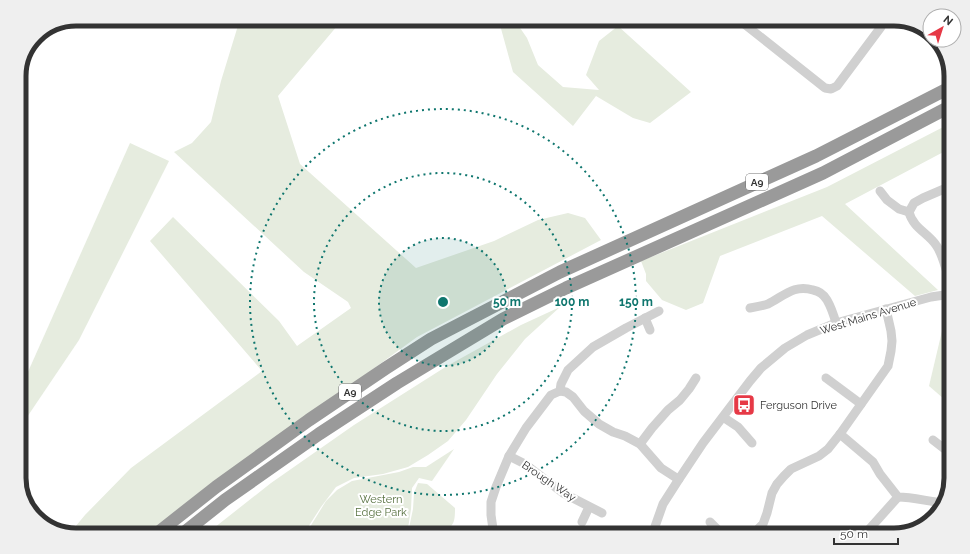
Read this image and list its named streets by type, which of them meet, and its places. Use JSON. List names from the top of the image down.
{
  "streets": {
    "highway": ["A9"],
    "street": ["West Mains Avenue", "Brough Way"]
  },
  "parks": ["Western Edge Park"],
  "places": {
    "bus stop": ["Ferguson Drive"]
  },
  "scale_bar": "50 m",
  "north": "top right",
  "rings": ["50 m", "100 m", "150 m"]
}
